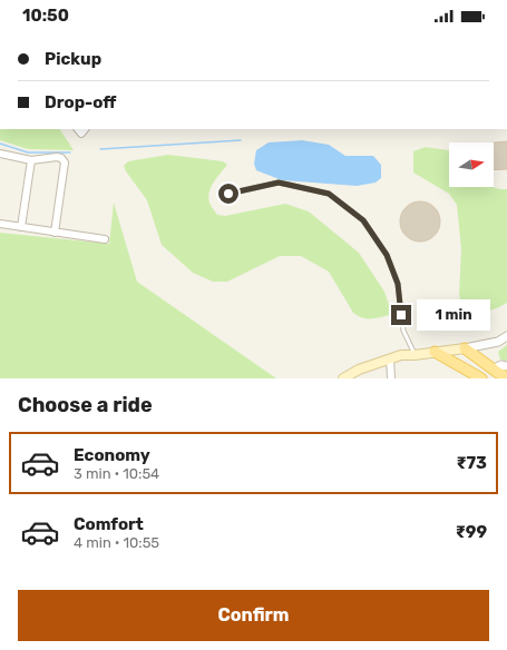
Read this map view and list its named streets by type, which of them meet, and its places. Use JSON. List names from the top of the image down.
{
  "north": "right",
  "page": {
    "status": "10:50",
    "banner": ["Pickup", "Drop-off"],
    "bubble": "1 min",
    "heading": "Choose a ride",
    "list": [
      {
        "name": "Economy",
        "note": "3 min · 10:54",
        "value": "₹73"
      },
      {
        "name": "Comfort",
        "note": "4 min · 10:55",
        "value": "₹99"
      }
    ],
    "buttons": "Confirm"
  }
}
